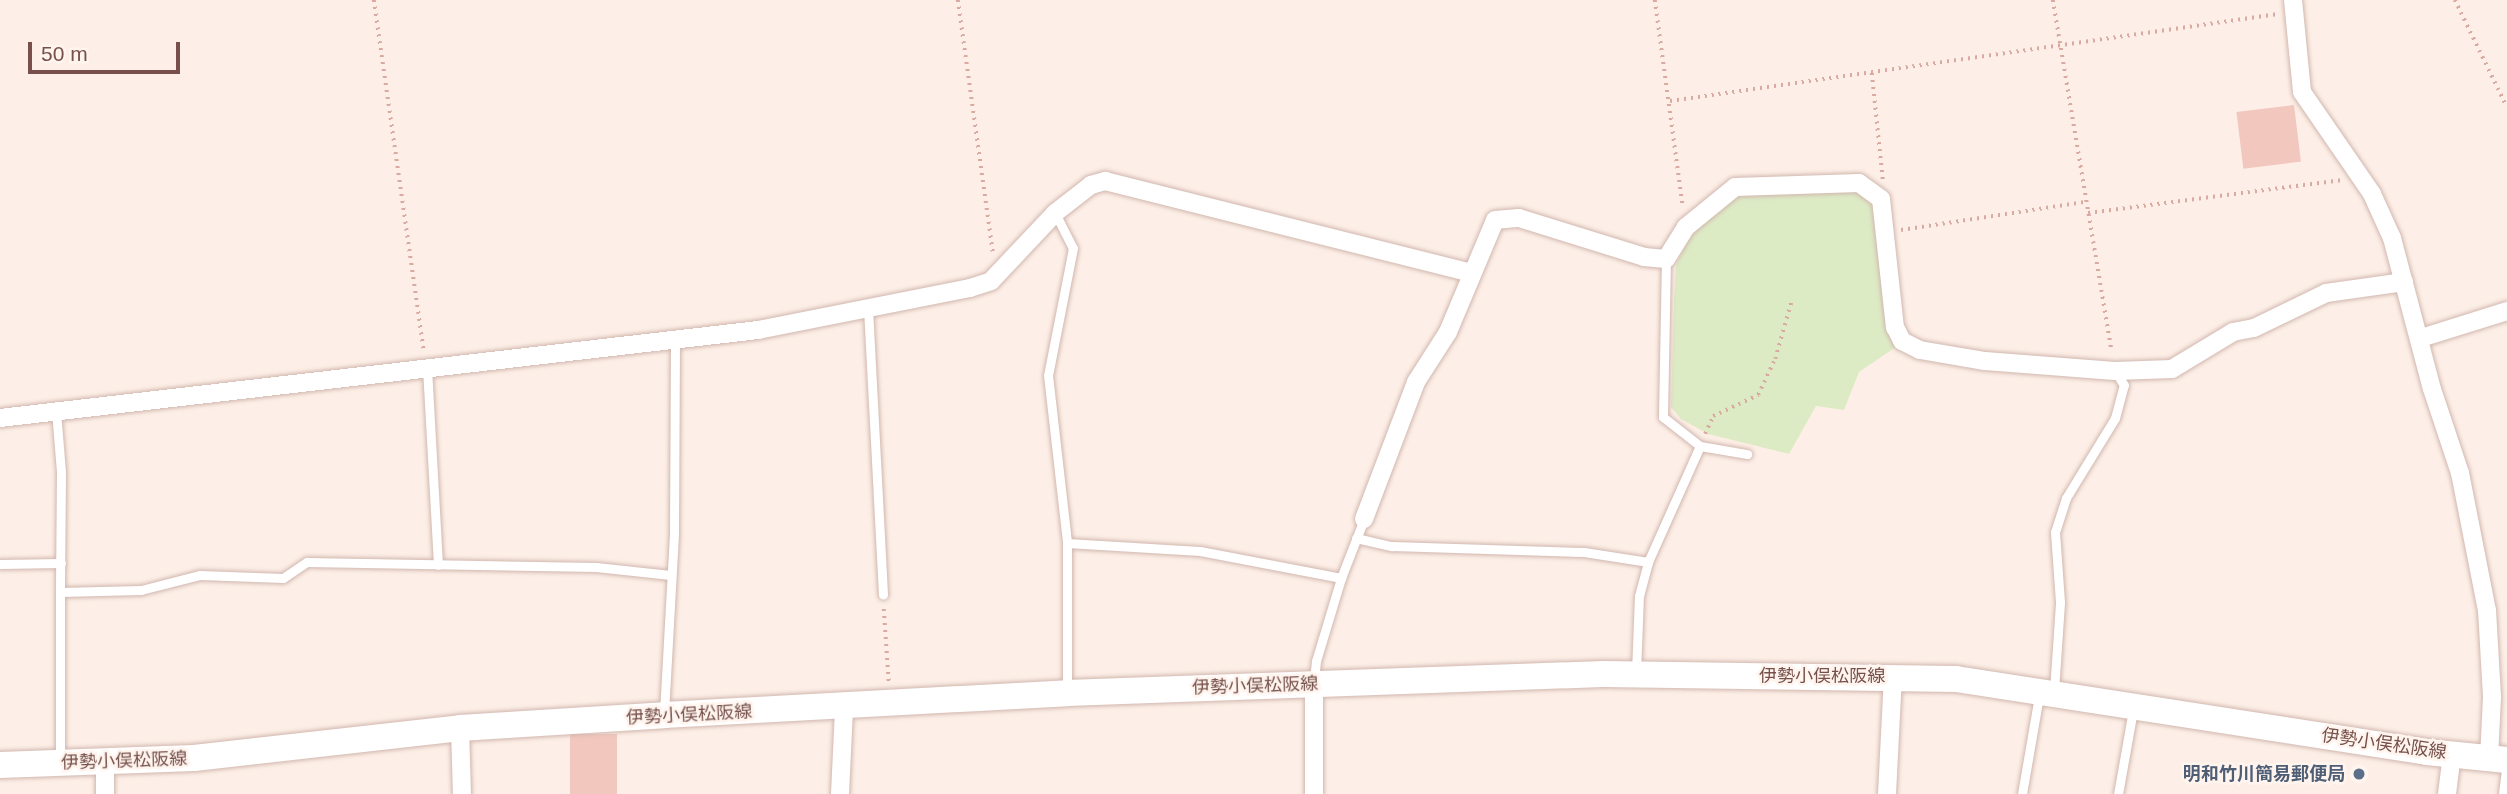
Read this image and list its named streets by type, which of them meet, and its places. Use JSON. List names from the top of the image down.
{
  "streets": {
    "main road": ["伊勢小俣松阪線"]
  },
  "places": ["明和竹川簡易郵便局"],
  "scale_bar": "50 m"
}
